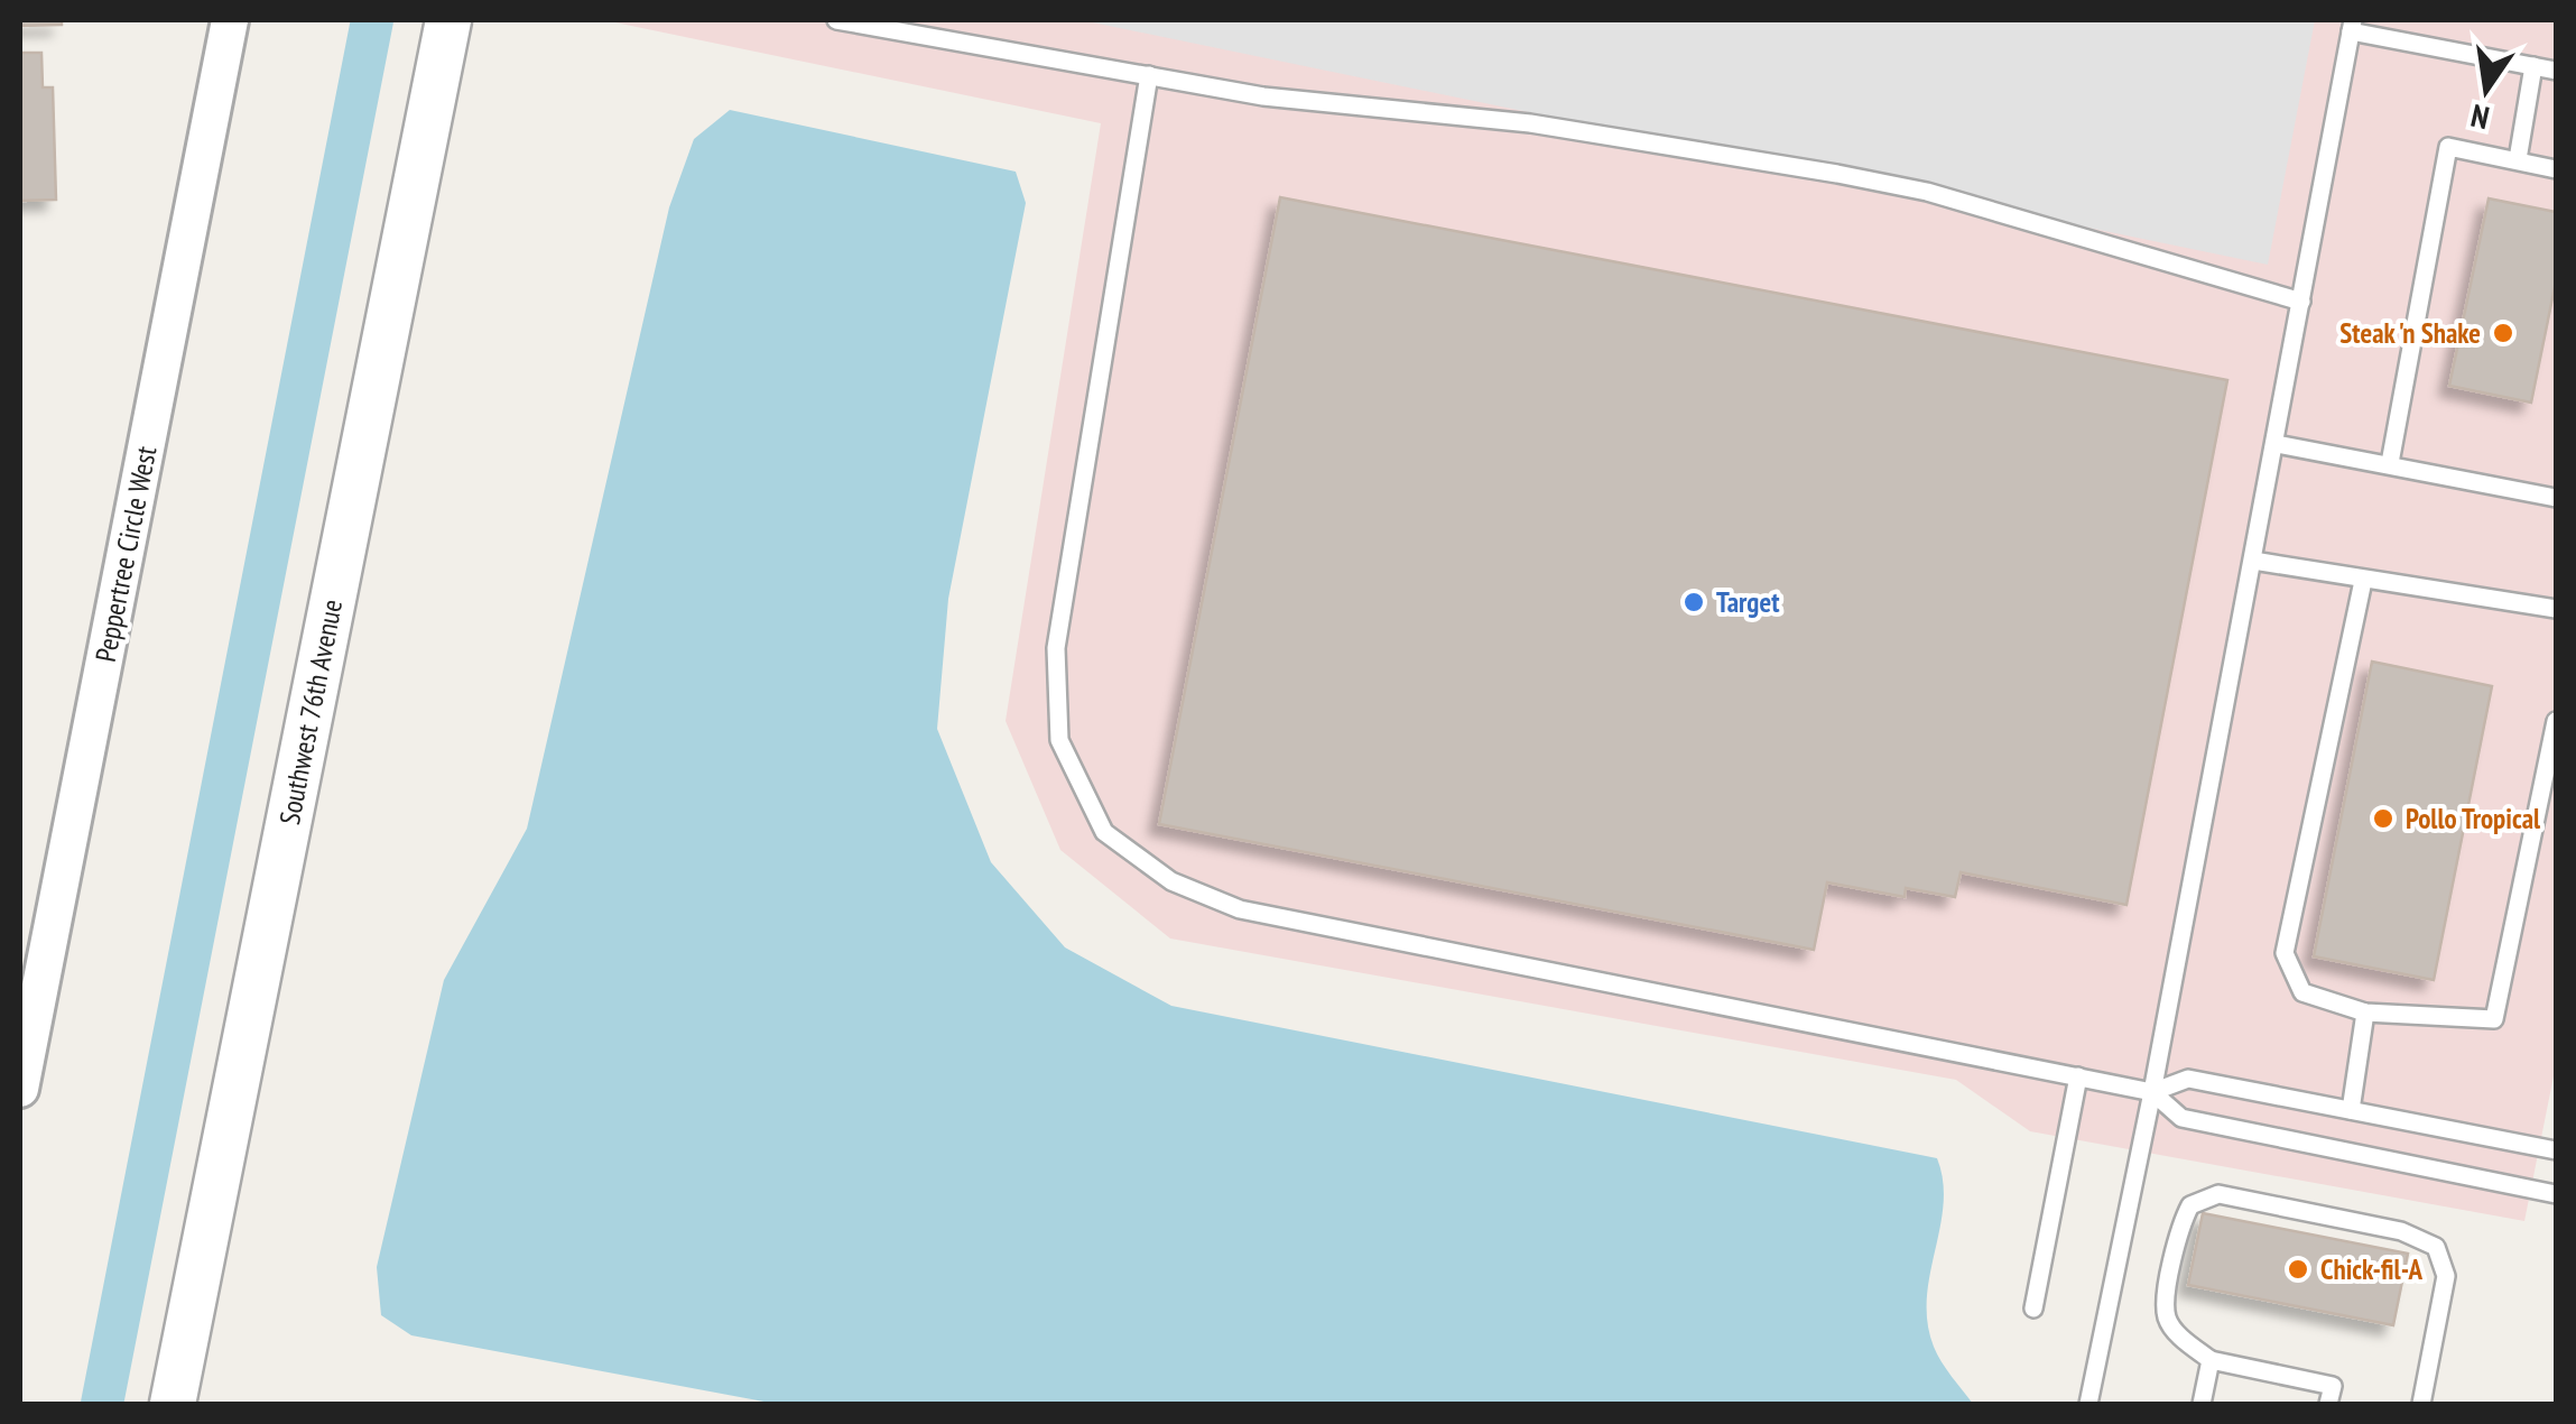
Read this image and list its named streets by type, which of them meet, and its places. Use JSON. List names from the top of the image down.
{
  "streets": {
    "street": ["Peppertree Circle West", "Southwest 76th Avenue"]
  },
  "places": [
    "Steak 'n Shake",
    "Target",
    "Pollo Tropical",
    "Chick-fil-A"
  ],
  "north": "bottom"
}
